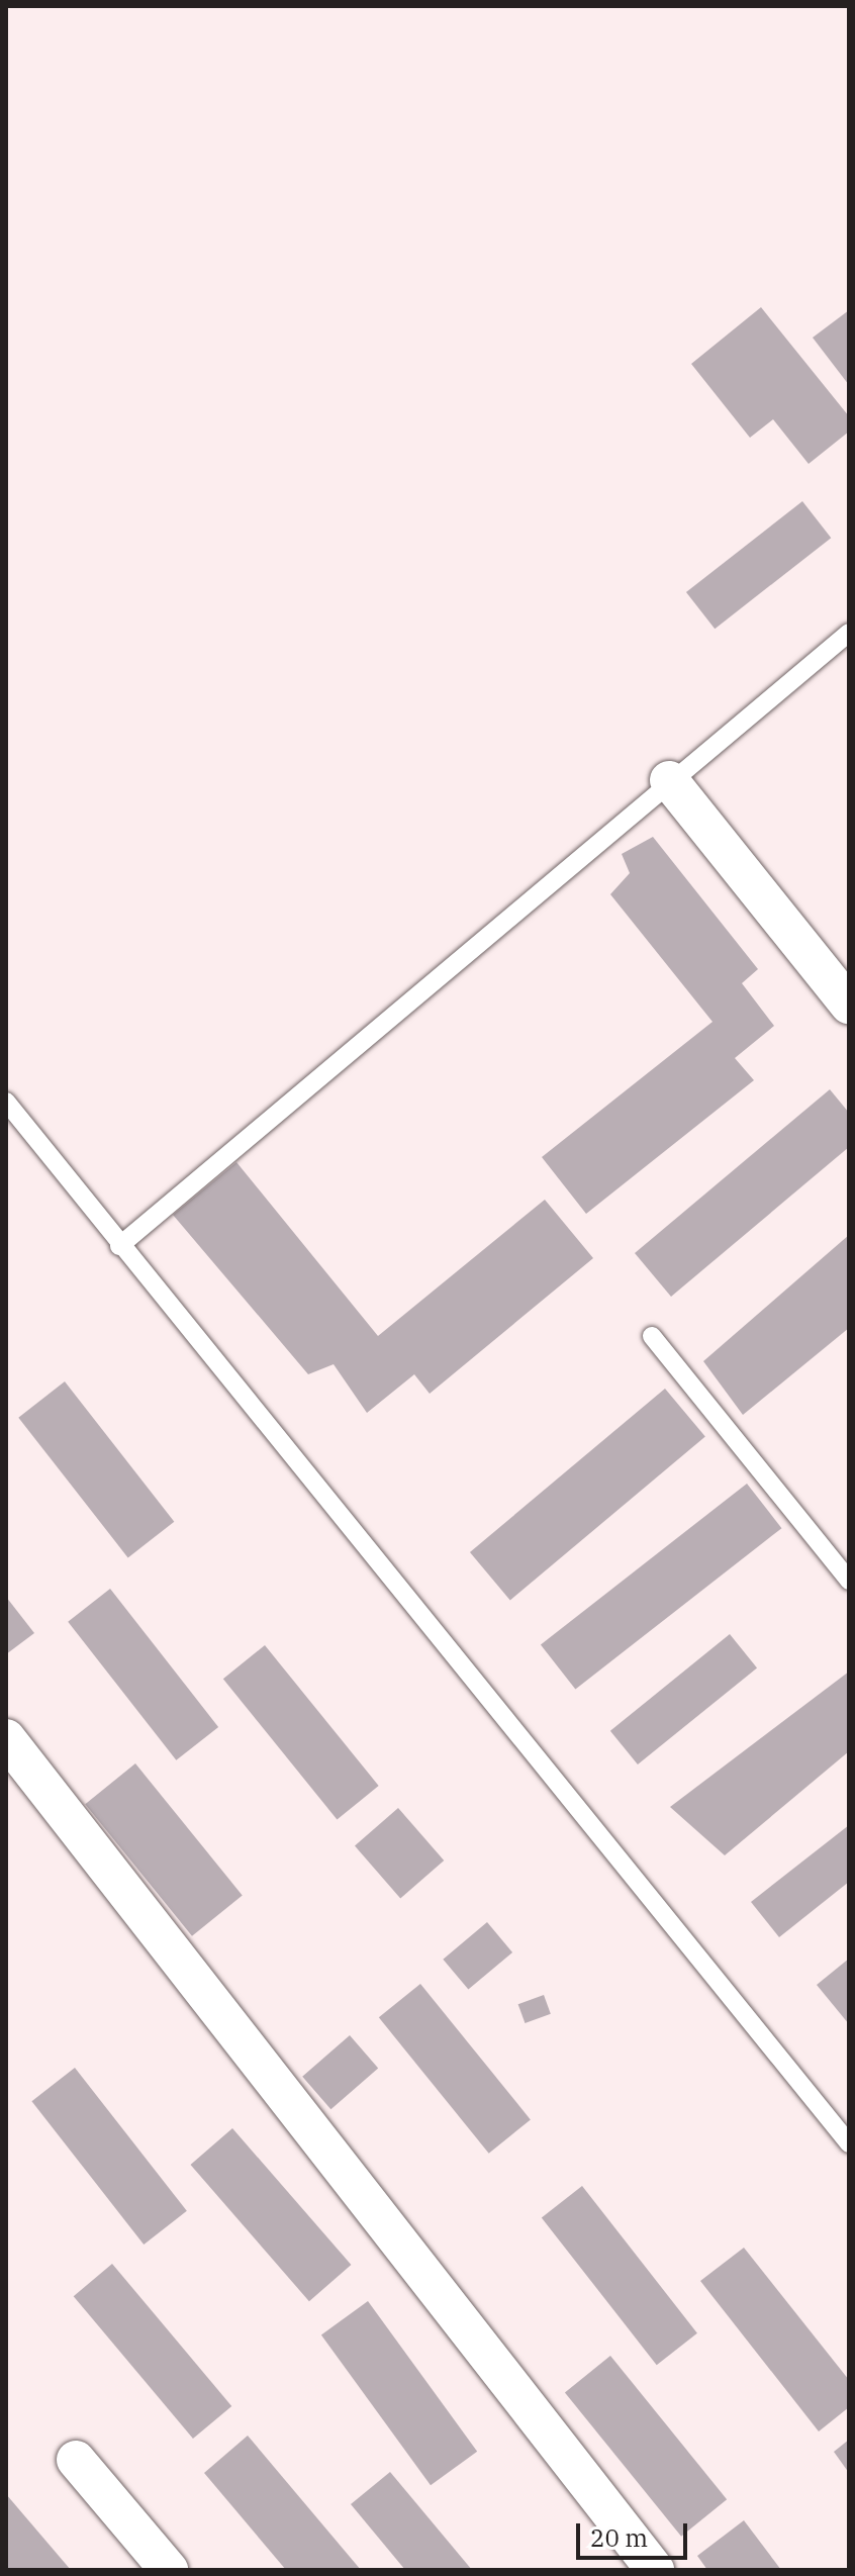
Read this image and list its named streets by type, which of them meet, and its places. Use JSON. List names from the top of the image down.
{
  "scale_bar": "20 m"
}
